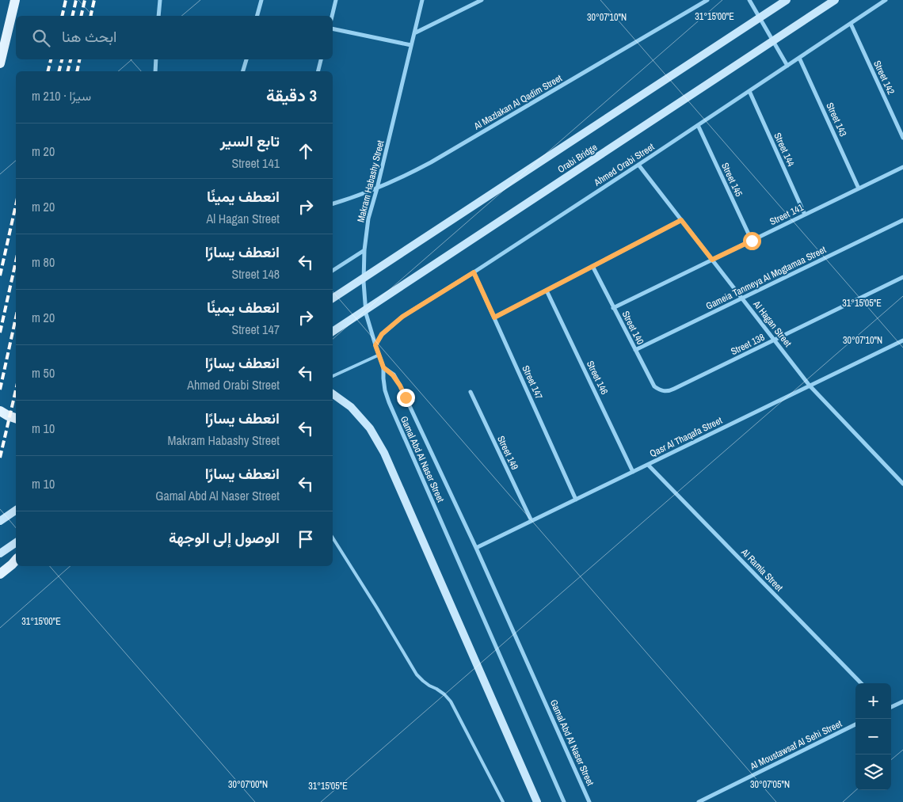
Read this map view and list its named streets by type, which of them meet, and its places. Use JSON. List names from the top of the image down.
{
  "streets": {
    "main road": ["Orabi Bridge"],
    "street": [
      "Street 142",
      "Al Mazlakan Al Qadim Street",
      "Street 143",
      "Street 144",
      "Ahmed Orabi Street",
      "Street 145",
      "Makram Habashy Street",
      "Street 141",
      "Gameia Tanmeya Al Mogtamaa Street",
      "Al Hagan Street",
      "Street 140",
      "Street 138",
      "Street 146",
      "Street 147",
      "Qasr Al Thaqafa Street",
      "Street 149",
      "Gamal Abd Al Naser Street",
      "Al Ramla Street",
      "Al Moustawsaf Al Sehi Street"
    ]
  },
  "crossings": [
    ["Street 142", "Ahmed Orabi Street"],
    ["Al Mazlakan Al Qadim Street", "Makram Habashy Street"],
    ["Street 143", "Ahmed Orabi Street"],
    ["Street 143", "Street 141"],
    ["Street 144", "Ahmed Orabi Street"],
    ["Street 144", "Street 141"],
    ["Ahmed Orabi Street", "Street 145"],
    ["Ahmed Orabi Street", "Makram Habashy Street"],
    ["Ahmed Orabi Street", "Al Hagan Street"],
    ["Ahmed Orabi Street", "Street 147"],
    ["Street 145", "Street 141"],
    ["Makram Habashy Street", "Gamal Abd Al Naser Street"],
    ["Street 141", "Al Hagan Street"],
    ["Street 141", "Street 140"],
    ["Gameia Tanmeya Al Mogtamaa Street", "Al Hagan Street"],
    ["Gameia Tanmeya Al Mogtamaa Street", "Street 140"],
    ["Al Hagan Street", "Street 138"],
    ["Al Hagan Street", "Qasr Al Thaqafa Street"],
    ["Street 140", "Street 138"],
    ["Street 146", "Qasr Al Thaqafa Street"],
    ["Street 147", "Qasr Al Thaqafa Street"],
    ["Qasr Al Thaqafa Street", "Street 149"],
    ["Qasr Al Thaqafa Street", "Gamal Abd Al Naser Street"],
    ["Qasr Al Thaqafa Street", "Al Ramla Street"]
  ],
  "page": {
    "search": "ابحث هنا",
    "heading": ["3 دقيقة", "سيرًا · 210 m"],
    "list": [
      ["تابع السير", "Street 141", "20 m"],
      ["انعطف يمينًا", "Al Hagan Street", "20 m"],
      ["انعطف يسارًا", "Street 148", "80 m"],
      ["انعطف يمينًا", "Street 147", "20 m"],
      ["انعطف يسارًا", "Ahmed Orabi Street", "50 m"],
      ["انعطف يسارًا", "Makram Habashy Street", "10 m"],
      ["انعطف يسارًا", "Gamal Abd Al Naser Street", "10 m"],
      "الوصول إلى الوجهة"
    ],
    "map_buttons": ["+", "−"]
  },
  "coordinates": [
    "31°15'00\"E",
    "30°07'10\"N",
    "31°15'05\"E",
    "30°07'00\"N",
    "30°07'05\"N"
  ]
}
